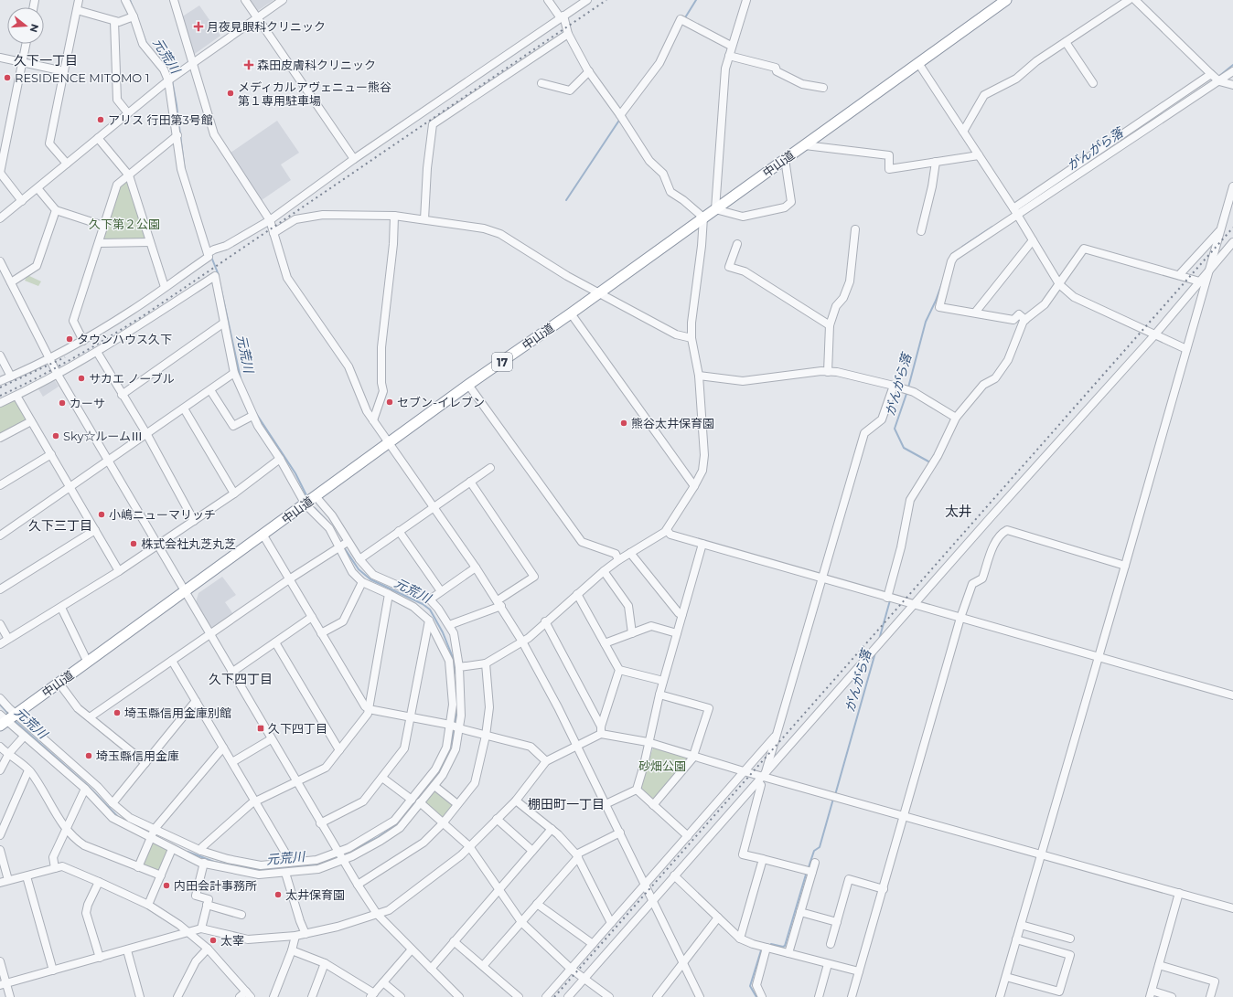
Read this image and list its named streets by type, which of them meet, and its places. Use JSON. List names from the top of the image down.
{
  "streets": {
    "highway": ["中山道", "17"]
  },
  "districts": [
    "久下一丁目",
    "太井",
    "久下三丁目",
    "久下四丁目",
    "棚田町一丁目"
  ],
  "water": ["元荒川", "がんがら落"],
  "parks": ["久下第２公園", "砂畑公園"],
  "places": {
    "health": ["月夜見眼科クリニック", "森田皮膚科クリニック"],
    "other": [
      "RESIDENCE MITOMO 1",
      "メディカルアヴェニュー熊谷 第１専用駐車場",
      "アリス 行田第3号館",
      "タウンハウス久下",
      "サカエ ノーブル",
      "セブン-イレブン",
      "カーサ",
      "熊谷太井保育園",
      "Sky☆ルームⅢ",
      "小嶋ニューマリッチ",
      "株式会社丸芝丸芝",
      "埼玉縣信用金庫別館",
      "埼玉縣信用金庫",
      "内田会計事務所",
      "太井保育園",
      "太宰"
    ],
    "transit": ["久下四丁目"]
  },
  "north": "right"
}
